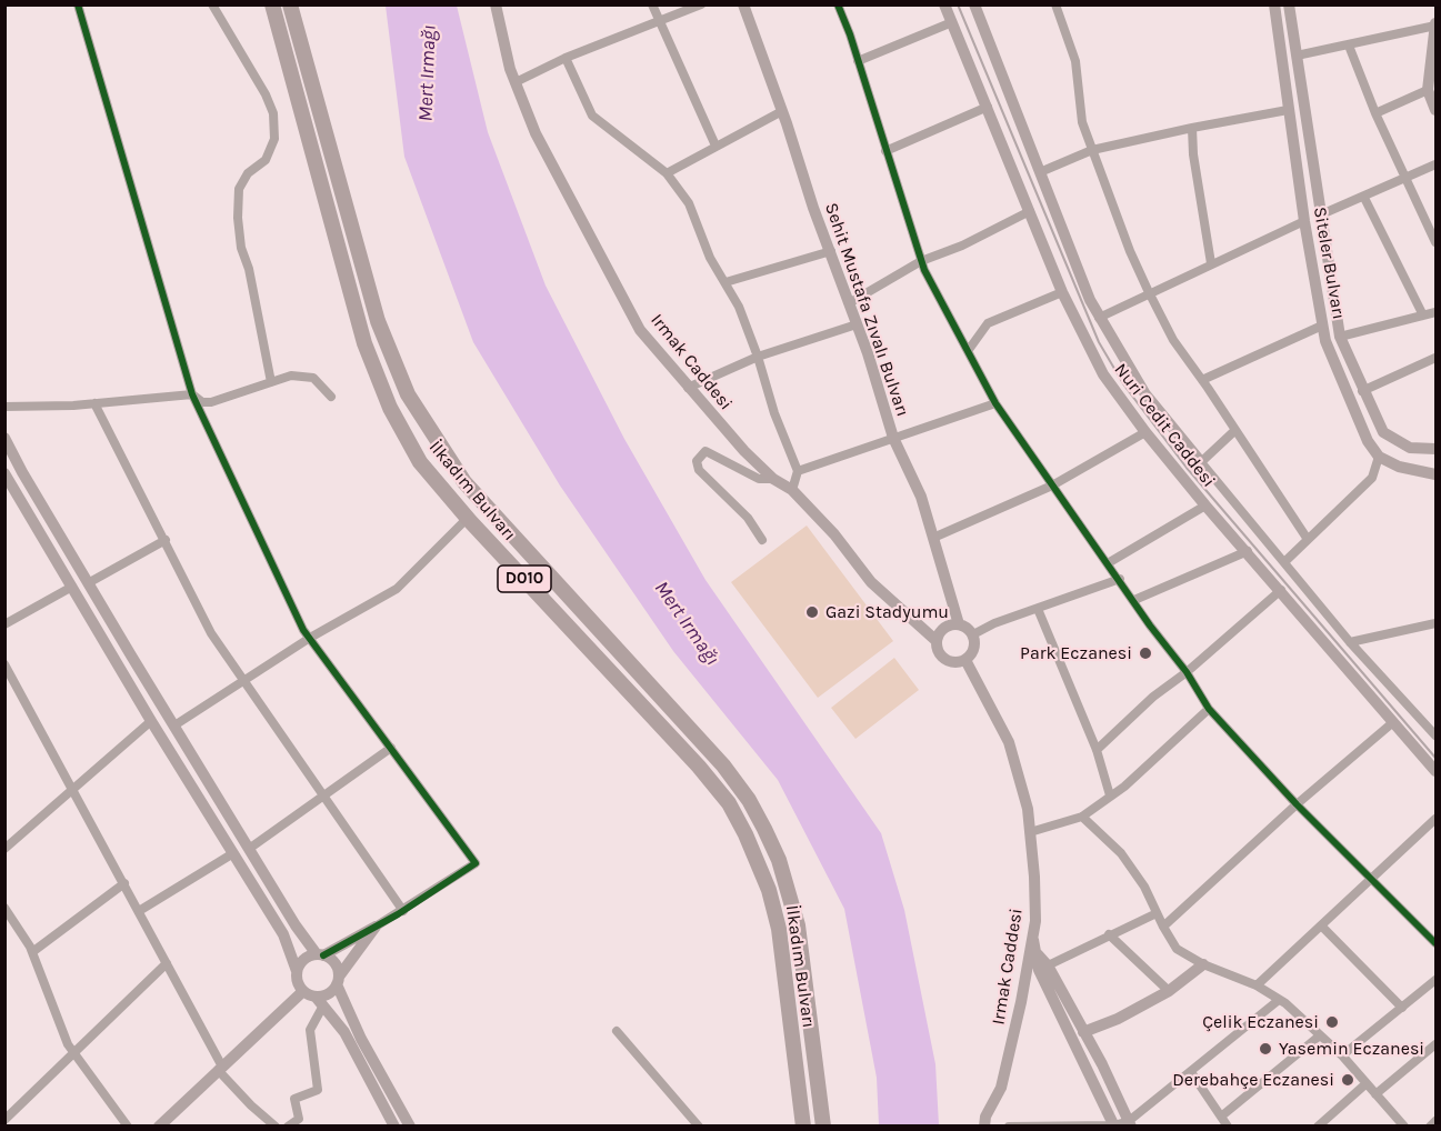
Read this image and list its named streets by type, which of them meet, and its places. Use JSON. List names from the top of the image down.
{
  "streets": {
    "highway": ["İlkadım Bulvarı", "D010"],
    "street": [
      "Siteler Bulvarı",
      "Sehit Mustafa Zıvalı Bulvarı",
      "Irmak Caddesi",
      "Nuri Cedit Caddesi"
    ]
  },
  "crossings": [
    ["Sehit Mustafa Zıvalı Bulvarı", "Irmak Caddesi"]
  ],
  "water": ["Mert Irmağı"],
  "places": [
    "Gazi Stadyumu",
    "Park Eczanesi",
    "Çelik Eczanesi",
    "Yasemin Eczanesi",
    "Derebahçe Eczanesi"
  ]
}
